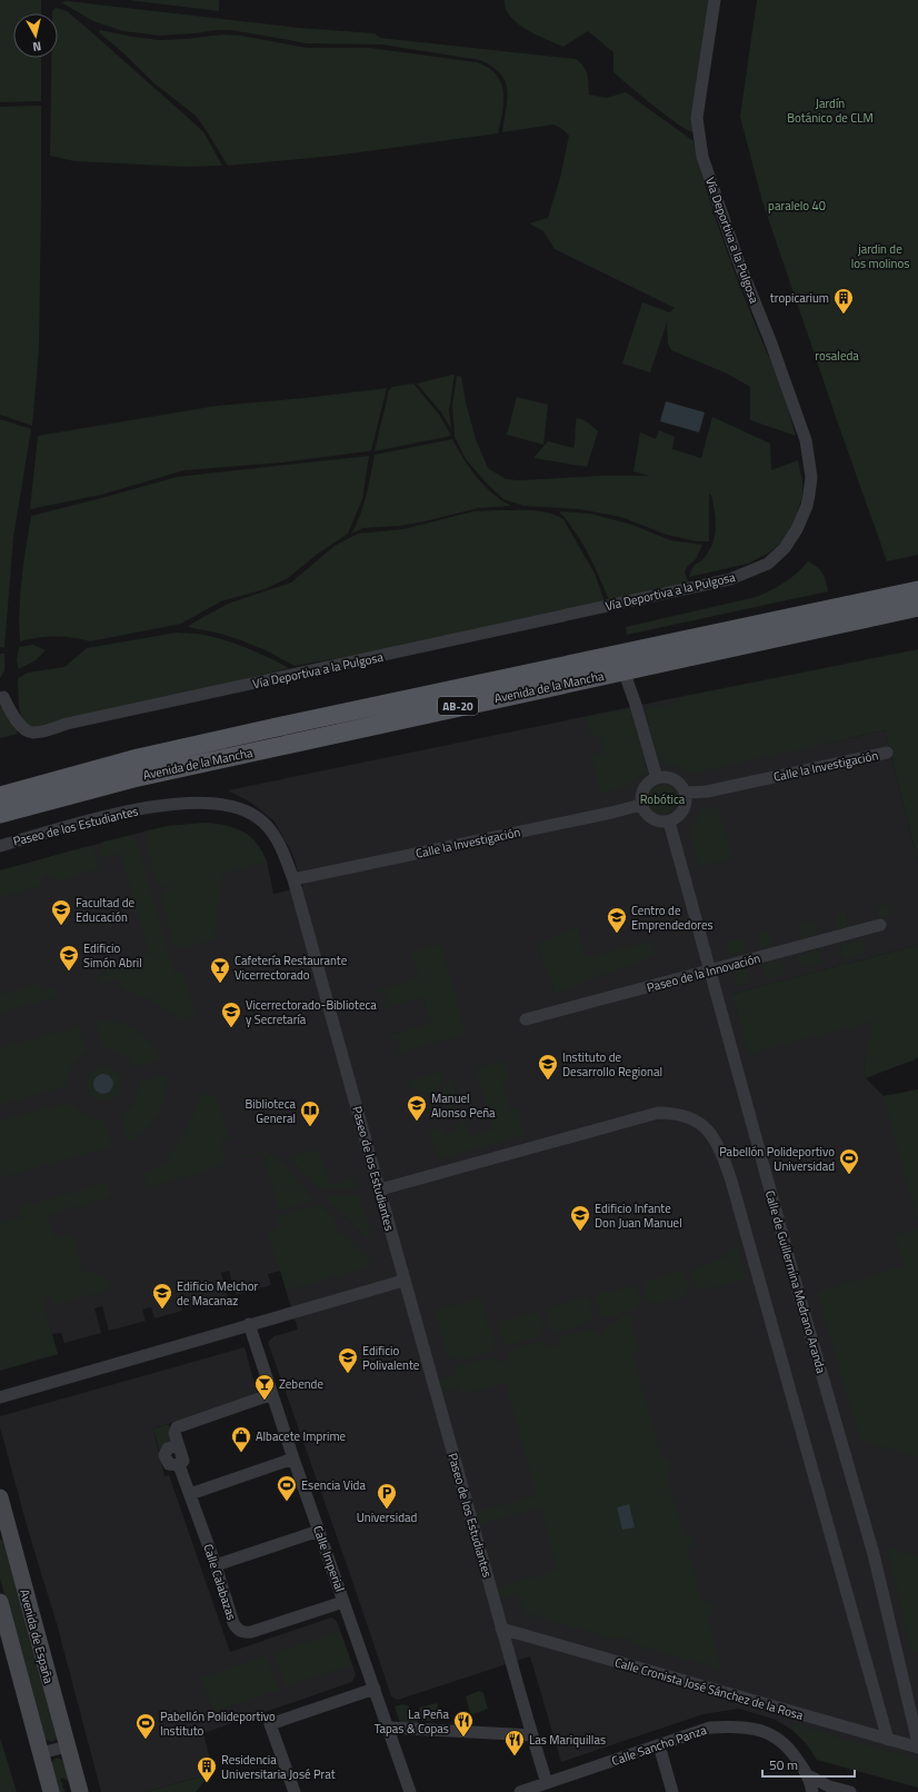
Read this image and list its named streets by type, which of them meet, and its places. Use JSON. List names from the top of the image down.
{
  "streets": {
    "main road": ["Avenida de la Mancha", "AB-20", "Avenida de España"],
    "street": [
      "Vía Deportiva a la Pulgosa",
      "Calle la Investigación",
      "Paseo de los Estudiantes",
      "Paseo de la Innovación",
      "Calle de Guillermina Medrano Aranda",
      "Calle Imperial",
      "Calle Calabazas",
      "Calle Cronista José Sánchez de la Rosa",
      "Calle Sancho Panza"
    ]
  },
  "crossings": [
    ["Calle la Investigación", "Paseo de los Estudiantes"],
    ["Calle la Investigación", "Calle de Guillermina Medrano Aranda"],
    ["Paseo de los Estudiantes", "Calle Cronista José Sánchez de la Rosa"],
    ["Paseo de los Estudiantes", "Calle Sancho Panza"],
    ["Paseo de la Innovación", "Calle de Guillermina Medrano Aranda"],
    ["Calle Imperial", "Calle Calabazas"]
  ],
  "parks": [
    "Jardín Botánico de CLM",
    "paralelo 40",
    "jardin de los molinos",
    "rosaleda",
    "Robótica"
  ],
  "places": {
    "building": ["tropicarium", "Residencia Universitaria José Prat"],
    "school or university": [
      "Facultad de Educación",
      "Centro de Emprendedores",
      "Edificio Simón Abril",
      "Vicerrectorado-Biblioteca y Secretaría",
      "Instituto de Desarrollo Regional",
      "Manuel Alonso Peña",
      "Edificio Infante Don Juan Manuel",
      "Edificio Melchor de Macanaz",
      "Edificio Polivalente"
    ],
    "bar": ["Cafetería Restaurante Vicerrectorado", "Zebende"],
    "library": ["Biblioteca General"],
    "sports": ["Pabellón Polideportivo Universidad", "Esencia Vida", "Pabellón Polideportivo Instituto"],
    "shop": ["Albacete Imprime"],
    "parking": ["Universidad"],
    "restaurant": ["La Peña Tapas & Copas", "Las Mariquillas"]
  },
  "scale_bar": "50 m",
  "north": "bottom"
}
